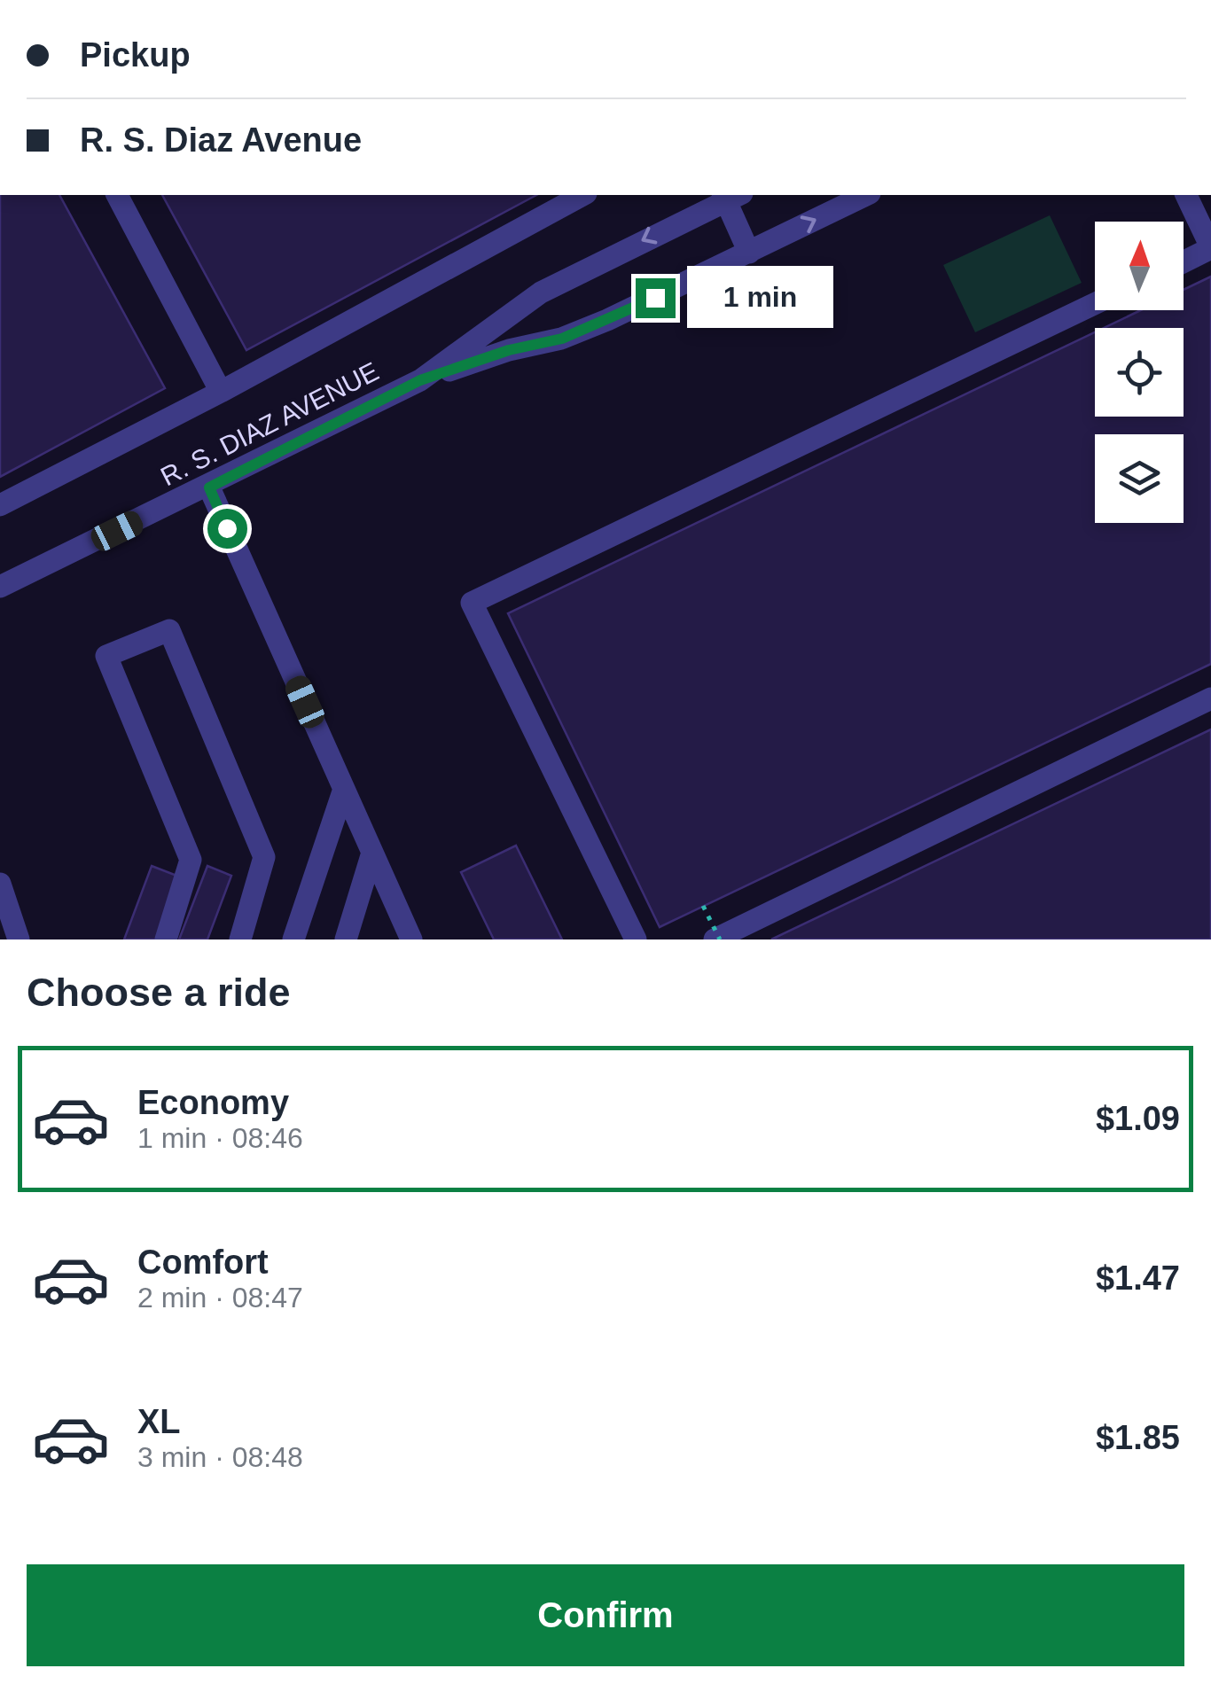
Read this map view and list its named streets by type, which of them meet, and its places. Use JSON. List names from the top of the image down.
{
  "streets": {
    "street": ["R. S. DIAZ AVENUE"]
  },
  "north": "top",
  "page": {
    "banner": ["Pickup", "R. S. Diaz Avenue"],
    "bubble": "1 min",
    "heading": "Choose a ride",
    "list": [
      {
        "name": "Economy",
        "note": "1 min · 08:46",
        "value": "$1.09"
      },
      {
        "name": "Comfort",
        "note": "2 min · 08:47",
        "value": "$1.47"
      },
      {
        "name": "XL",
        "note": "3 min · 08:48",
        "value": "$1.85"
      }
    ],
    "buttons": "Confirm"
  }
}
